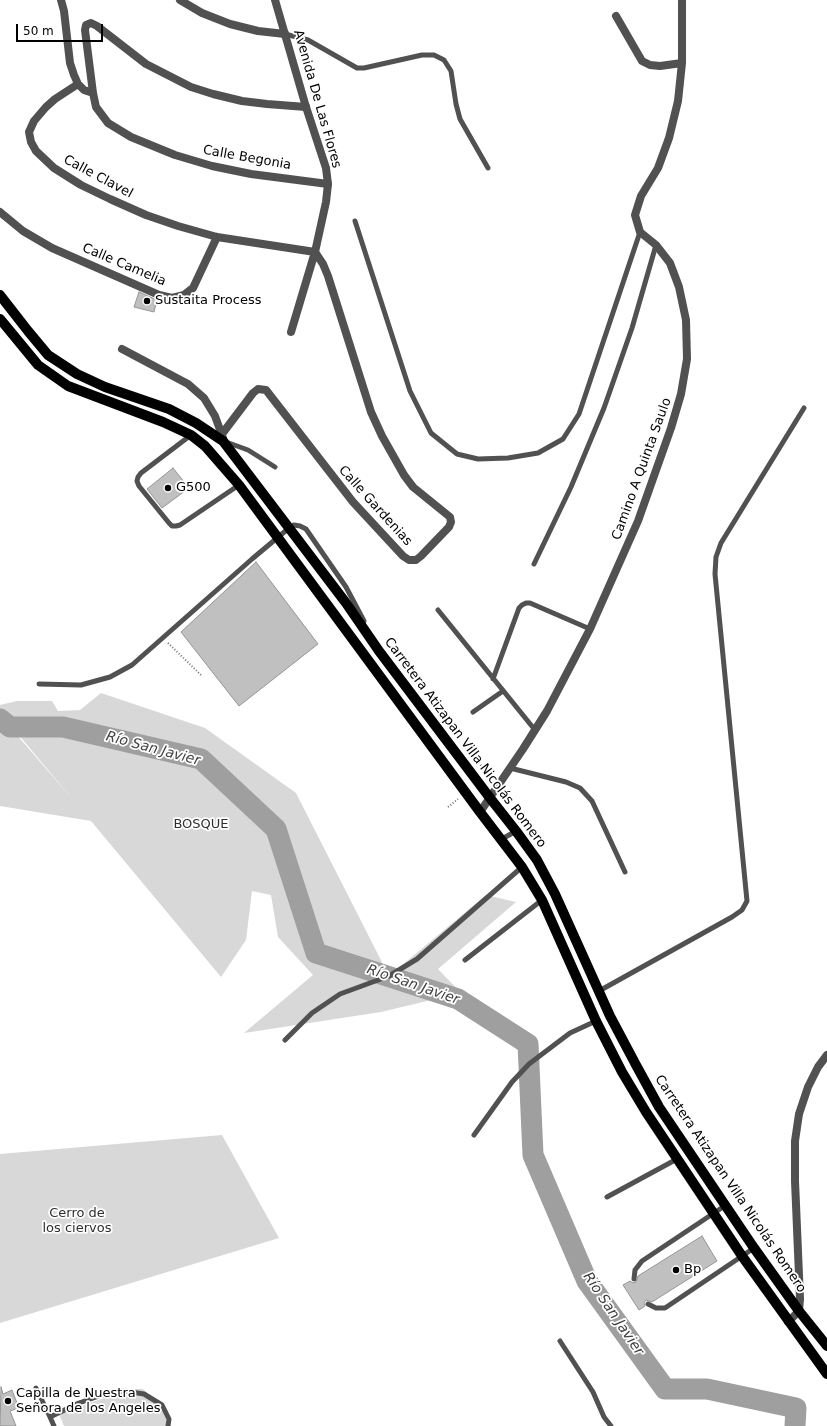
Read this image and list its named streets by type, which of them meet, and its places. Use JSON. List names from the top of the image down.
{
  "streets": {
    "main road": ["Carretera Atizapan Villa Nicolás Romero"],
    "street": [
      "Avenida De Las Flores",
      "Calle Begonia",
      "Calle Clavel",
      "Calle Camelia",
      "Camino A Quinta Saulo",
      "Calle Gardenias"
    ]
  },
  "crossings": [
    ["Avenida De Las Flores", "Calle Begonia"],
    ["Avenida De Las Flores", "Calle Clavel"],
    ["Avenida De Las Flores", "Calle Gardenias"],
    ["Calle Clavel", "Calle Camelia"],
    ["Calle Clavel", "Calle Gardenias"],
    ["Camino A Quinta Saulo", "Carretera Atizapan Villa Nicolás Romero"],
    ["Calle Gardenias", "Carretera Atizapan Villa Nicolás Romero"]
  ],
  "water": ["Río San Javier"],
  "parks": ["BOSQUE", "Cerro de los ciervos"],
  "places": [
    "Sustaita Process",
    "G500",
    "Bp",
    "Capilla de Nuestra Señora de los Angeles"
  ],
  "scale_bar": "50 m"
}
